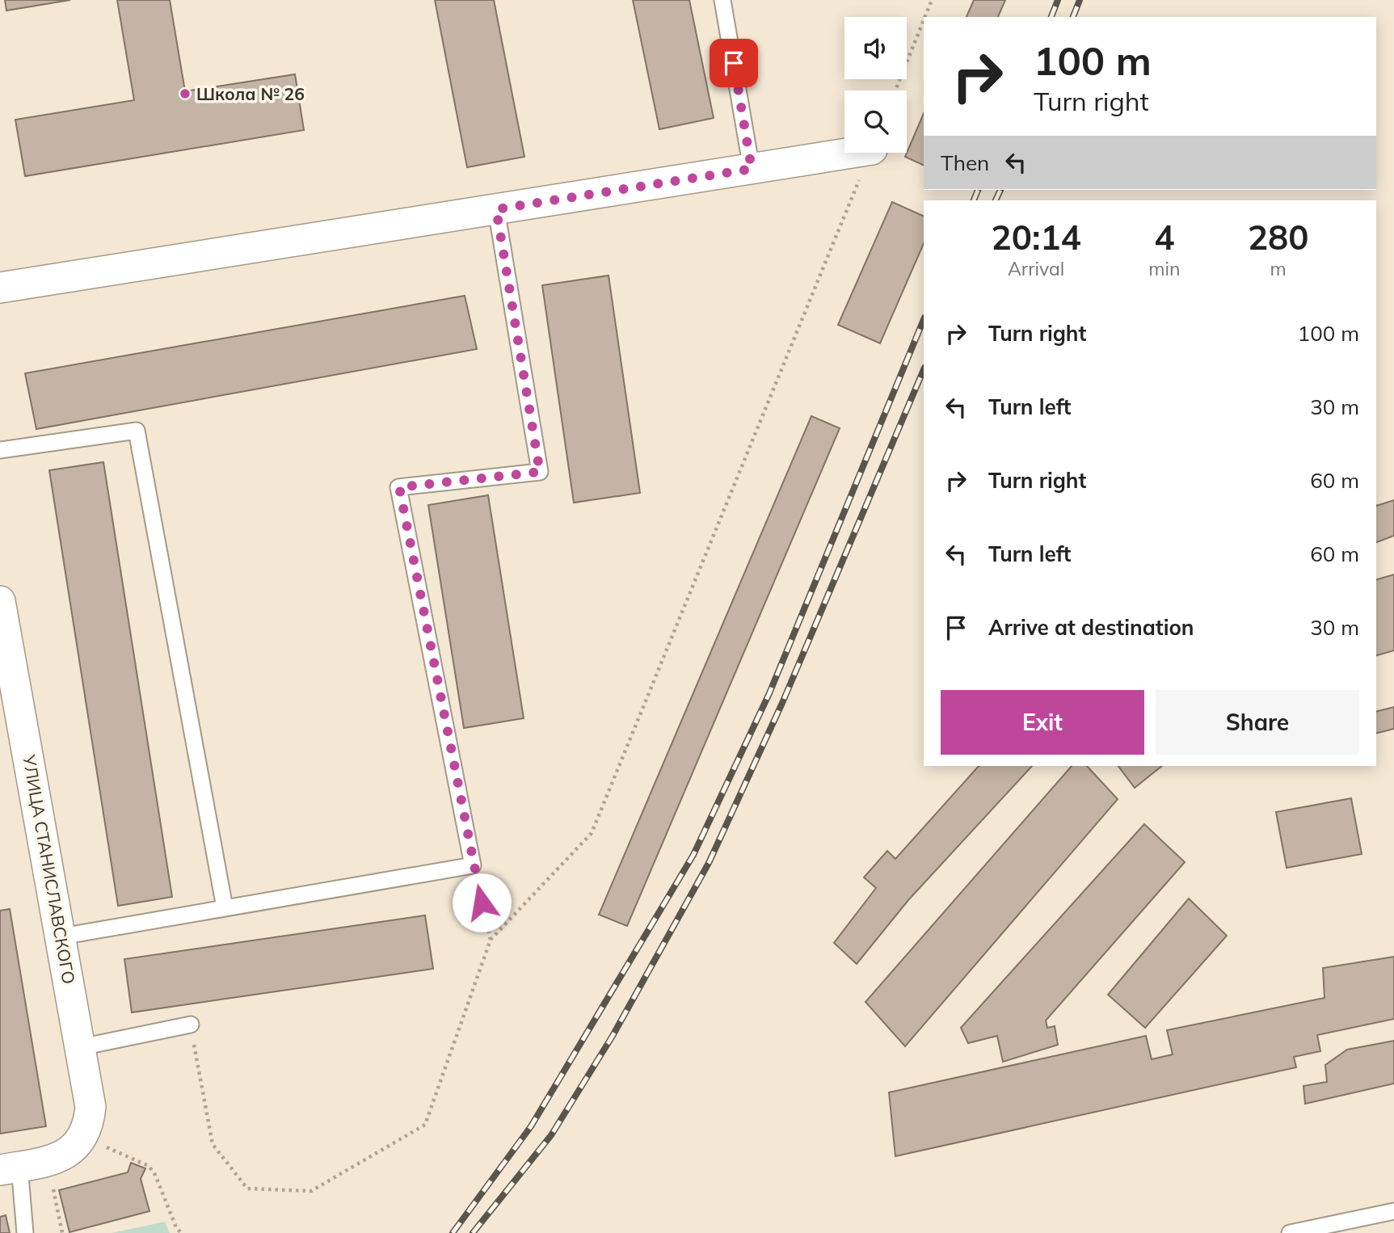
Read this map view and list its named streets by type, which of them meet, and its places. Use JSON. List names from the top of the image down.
{
  "streets": {
    "street": ["УЛИЦА СТАНИСЛАВСКОГО"]
  },
  "places": ["Школа № 26"],
  "page": {
    "turn": ["100 m", "Turn right"],
    "then": "Then",
    "eta": [
      "20:14",
      "Arrival",
      "4",
      "min",
      "280",
      "m"
    ],
    "list": [
      {
        "name": "Turn right",
        "value": "100 m"
      },
      {
        "name": "Turn left",
        "value": "30 m"
      },
      {
        "name": "Turn right",
        "value": "60 m"
      },
      {
        "name": "Turn left",
        "value": "60 m"
      },
      {
        "name": "Arrive at destination",
        "value": "30 m"
      }
    ],
    "buttons": ["Exit", "Share"]
  }
}
